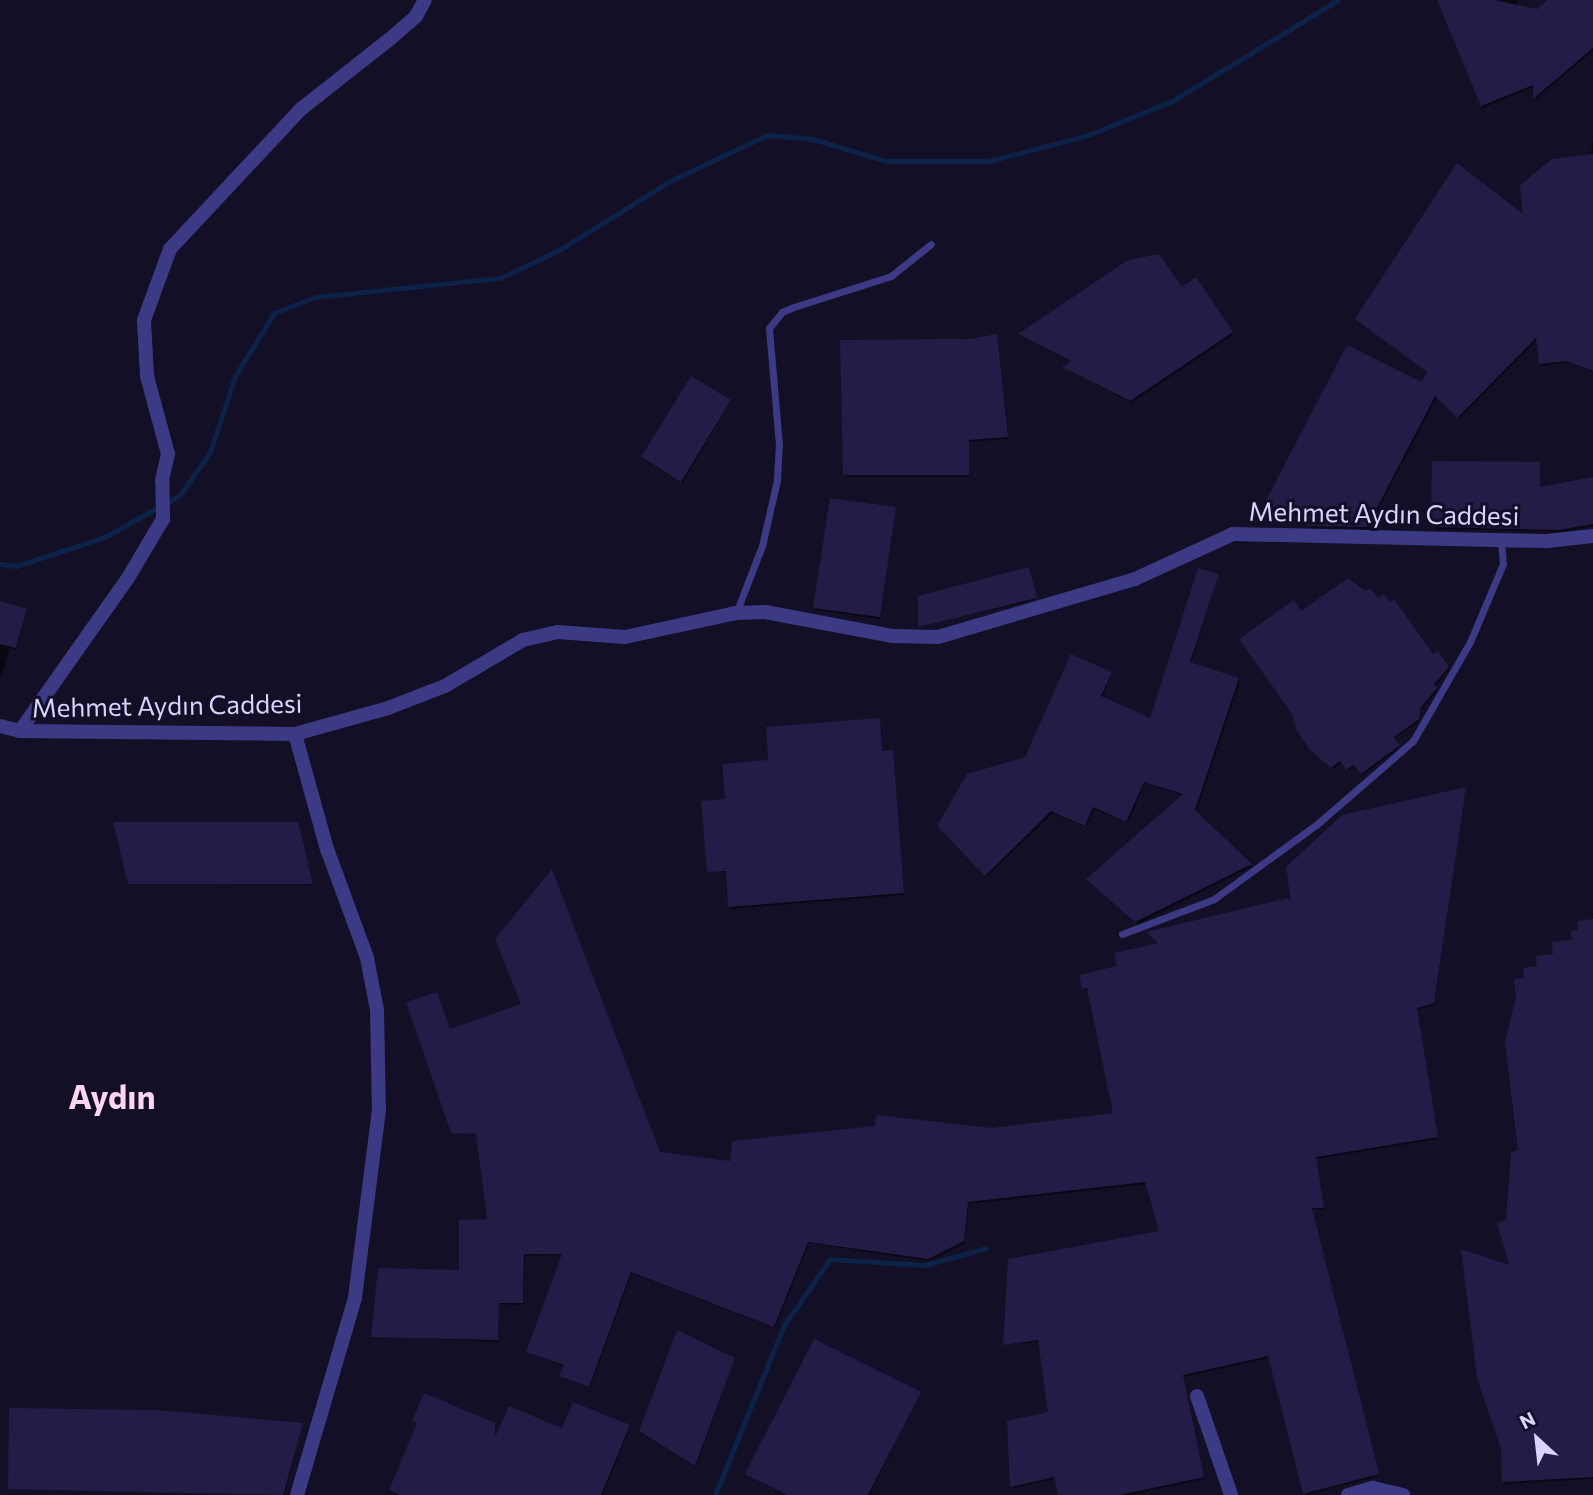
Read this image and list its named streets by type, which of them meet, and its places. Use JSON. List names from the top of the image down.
{
  "streets": {
    "street": ["Mehmet Aydın Caddesi"]
  },
  "districts": ["Aydın"],
  "north": "top left"
}
